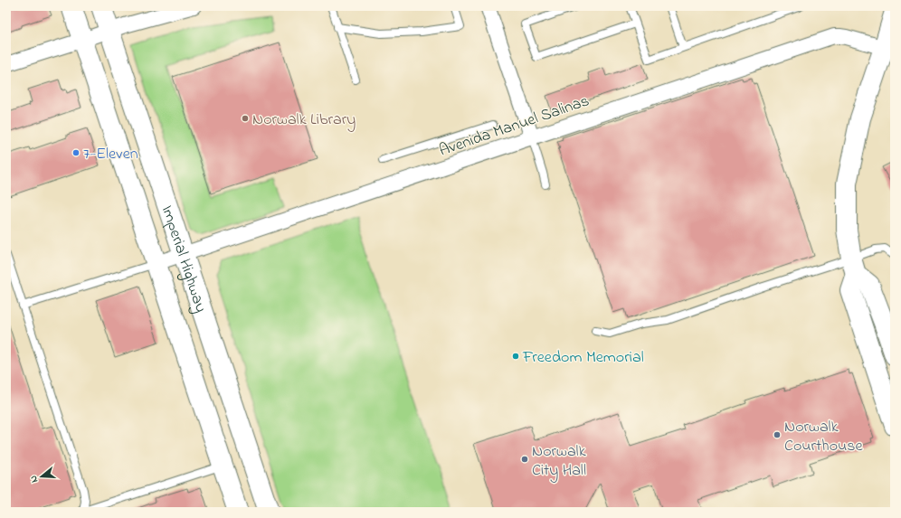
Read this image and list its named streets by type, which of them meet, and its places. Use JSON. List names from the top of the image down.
{
  "streets": {
    "main road": ["Imperial Highway"],
    "street": ["Avenida Manuel Salinas"]
  },
  "crossings": [
    ["Avenida Manuel Salinas", "Imperial Highway"]
  ],
  "places": [
    "Norwalk Library",
    "7-Eleven",
    "Freedom Memorial",
    "Norwalk Courthouse",
    "Norwalk City Hall"
  ],
  "north": "left"
}
